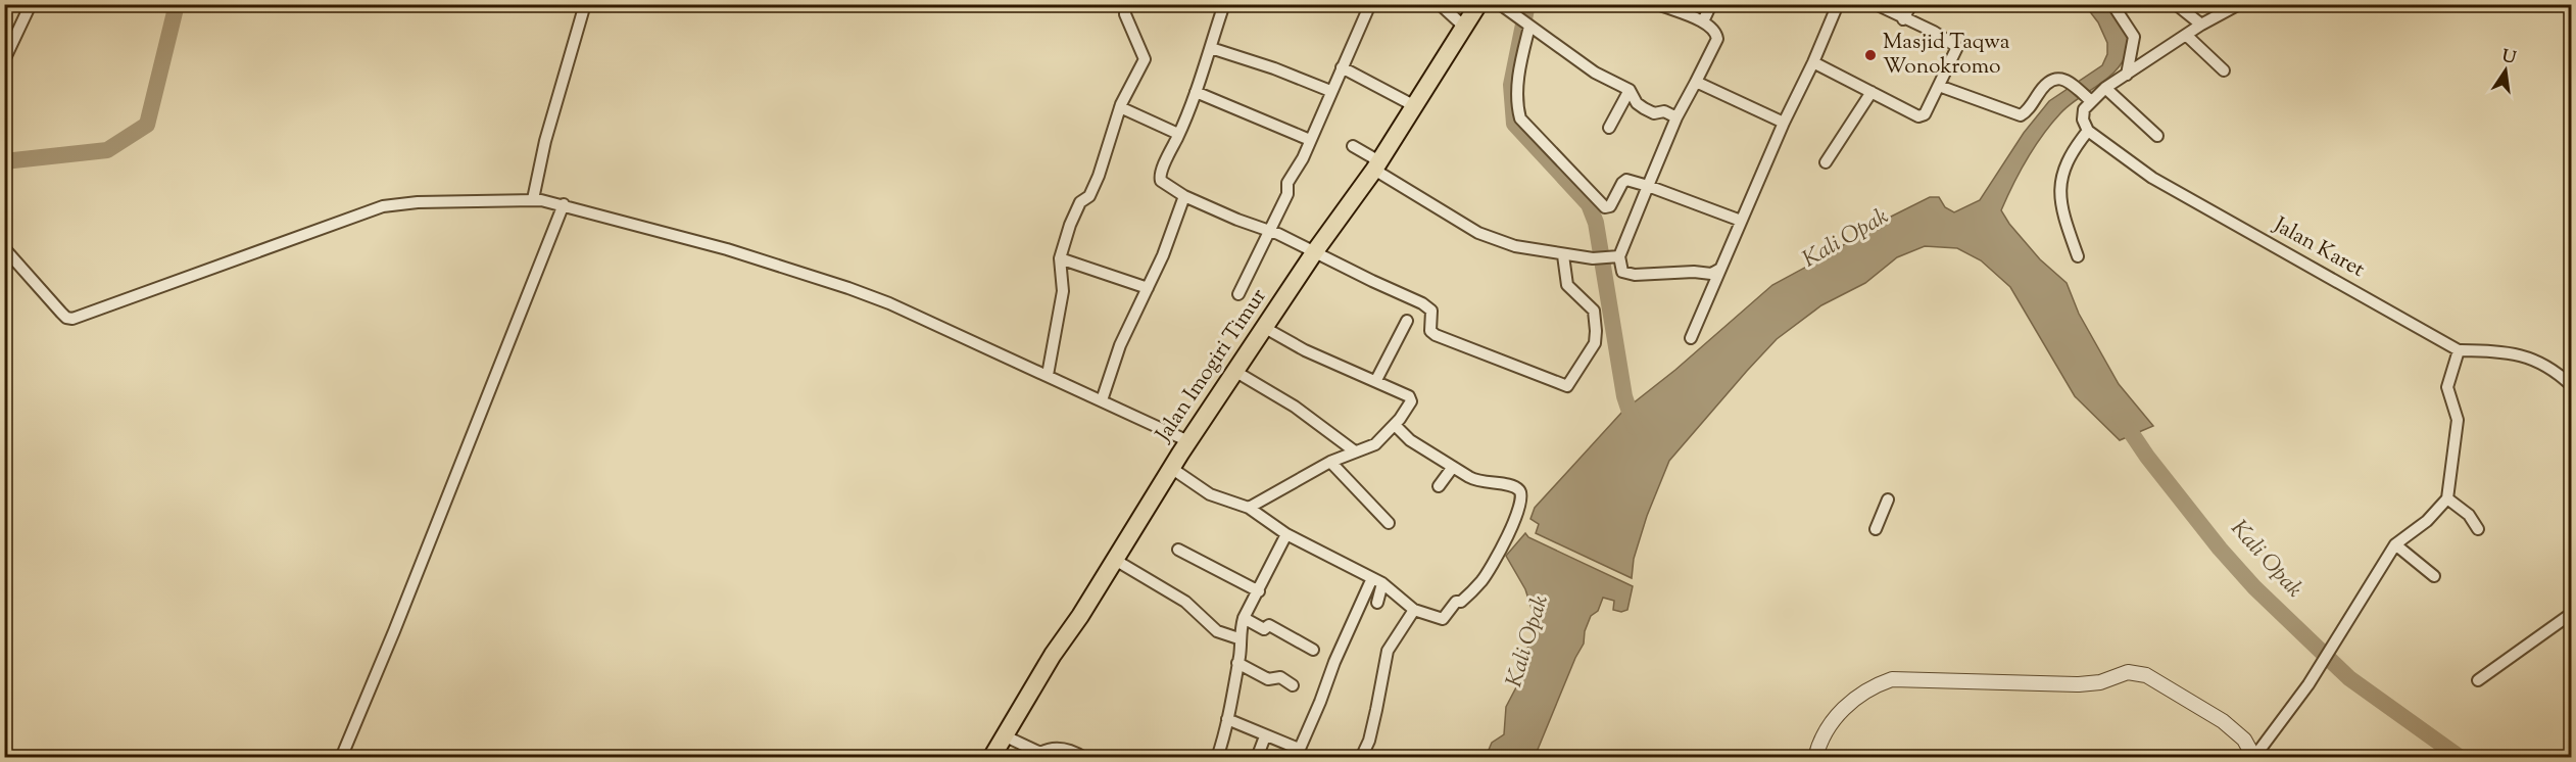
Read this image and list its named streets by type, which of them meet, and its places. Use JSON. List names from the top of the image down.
{
  "streets": {
    "main road": ["Jalan Imogiri Timur"],
    "street": ["Jalan Karet"]
  },
  "water": ["Kali Opak"],
  "places": ["Masjid Taqwa Wonokromo"],
  "north": "top"
}
